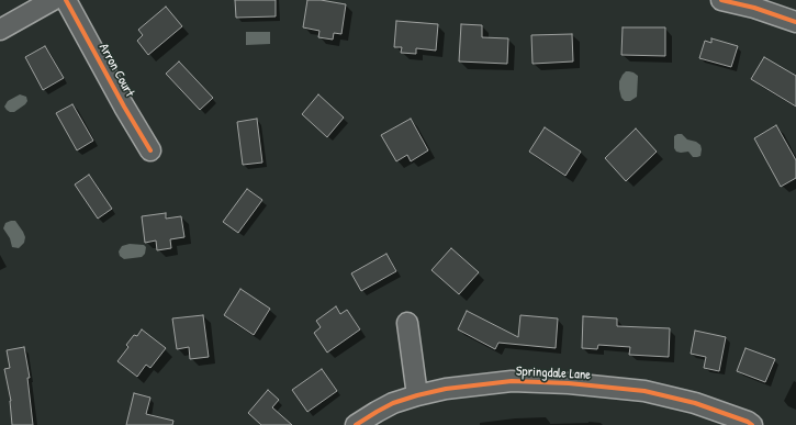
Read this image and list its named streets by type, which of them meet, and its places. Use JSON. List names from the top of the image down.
{
  "streets": {
    "street": ["Arron Court", "Springdale Lane"]
  }
}
